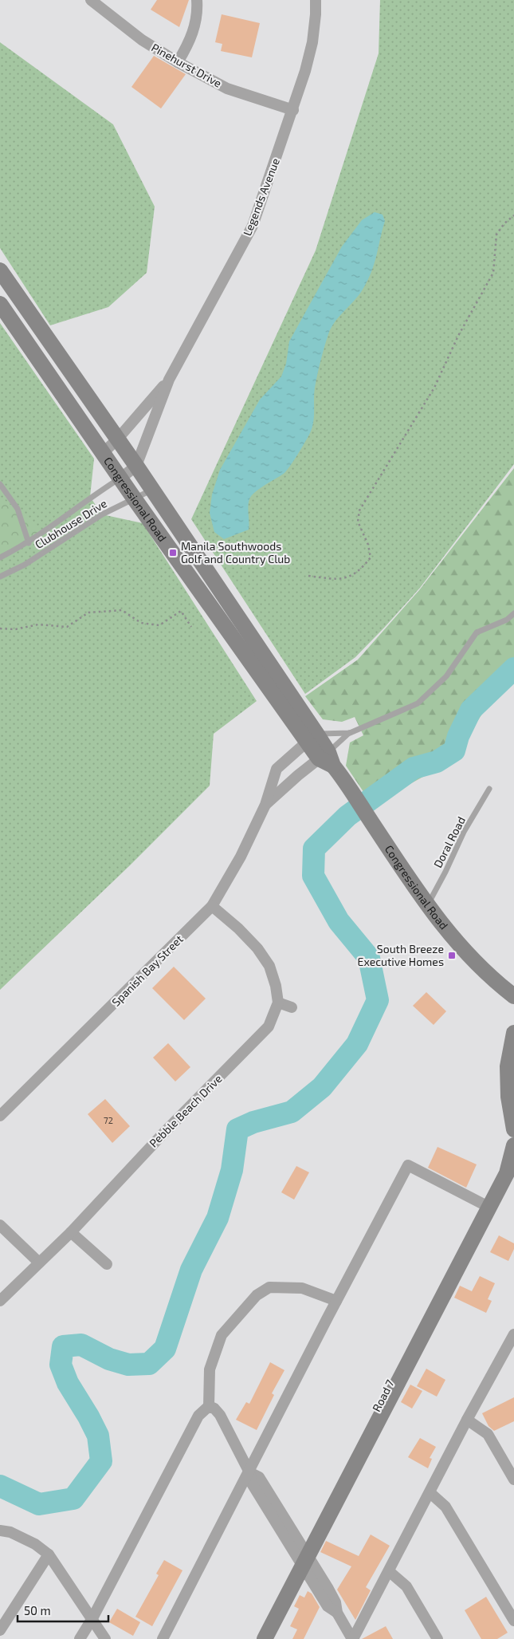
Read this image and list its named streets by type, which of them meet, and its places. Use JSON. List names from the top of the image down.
{
  "streets": {
    "main road": ["Congressional Road", "Road 7"],
    "street": [
      "Pinehurst Drive",
      "Legends Avenue",
      "Spanish Bay Street",
      "Pebble Beach Drive"
    ],
    "lane": ["Clubhouse Drive", "Doral Road"]
  },
  "crossings": [
    ["Pinehurst Drive", "Legends Avenue"],
    ["Legends Avenue", "Congressional Road"],
    ["Congressional Road", "Clubhouse Drive"],
    ["Congressional Road", "Doral Road"],
    ["Congressional Road", "Spanish Bay Street"],
    ["Spanish Bay Street", "Pebble Beach Drive"]
  ],
  "places": {
    "transit": ["Manila Southwoods Golf and Country Club", "South Breeze Executive Homes"]
  },
  "house_numbers": ["72"],
  "scale_bar": "50 m"
}
